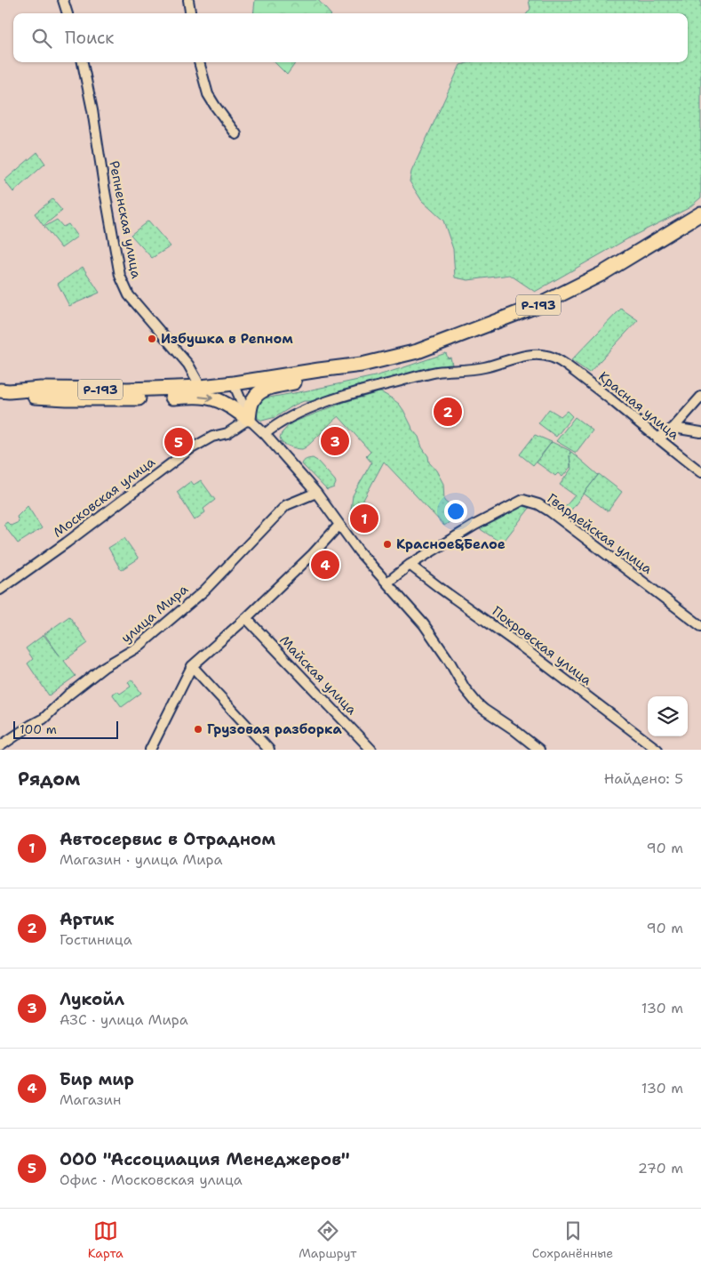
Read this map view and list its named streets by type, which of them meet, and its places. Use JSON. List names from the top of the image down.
{
  "streets": {
    "highway": ["Р-193"],
    "street": [
      "Репненская улица",
      "Красная улица",
      "Московская улица",
      "Гвардейская улица",
      "улица Мира",
      "Покровская улица",
      "Майская улица"
    ]
  },
  "crossings": [
    ["Репненская улица", "Р-193"],
    ["Гвардейская улица", "Покровская улица"]
  ],
  "places": ["Избушка в Репном", "Красное&Белое", "Грузовая разборка"],
  "scale_bar": "100 m",
  "page": {
    "search": "Поиск",
    "pins": [
      "2",
      "3",
      "5",
      "1",
      "4"
    ],
    "scale": "100 m",
    "heading": ["Рядом", "Найдено: 5"],
    "list": [
      {
        "mark": "1",
        "name": "Автосервис в Отрадном",
        "note": "Магазин · улица Мира",
        "value": "90 m"
      },
      {
        "mark": "2",
        "name": "Артик",
        "note": "Гостиница",
        "value": "90 m"
      },
      {
        "mark": "3",
        "name": "Лукойл",
        "note": "АЗС · улица Мира",
        "value": "130 m"
      },
      {
        "mark": "4",
        "name": "Бир мир",
        "note": "Магазин",
        "value": "130 m"
      },
      {
        "mark": "5",
        "name": "ООО \"Ассоциация Менеджеров\"",
        "note": "Офис · Московская улица",
        "value": "270 m"
      }
    ],
    "nav": ["Карта", "Маршрут", "Сохранённые"]
  }
}
